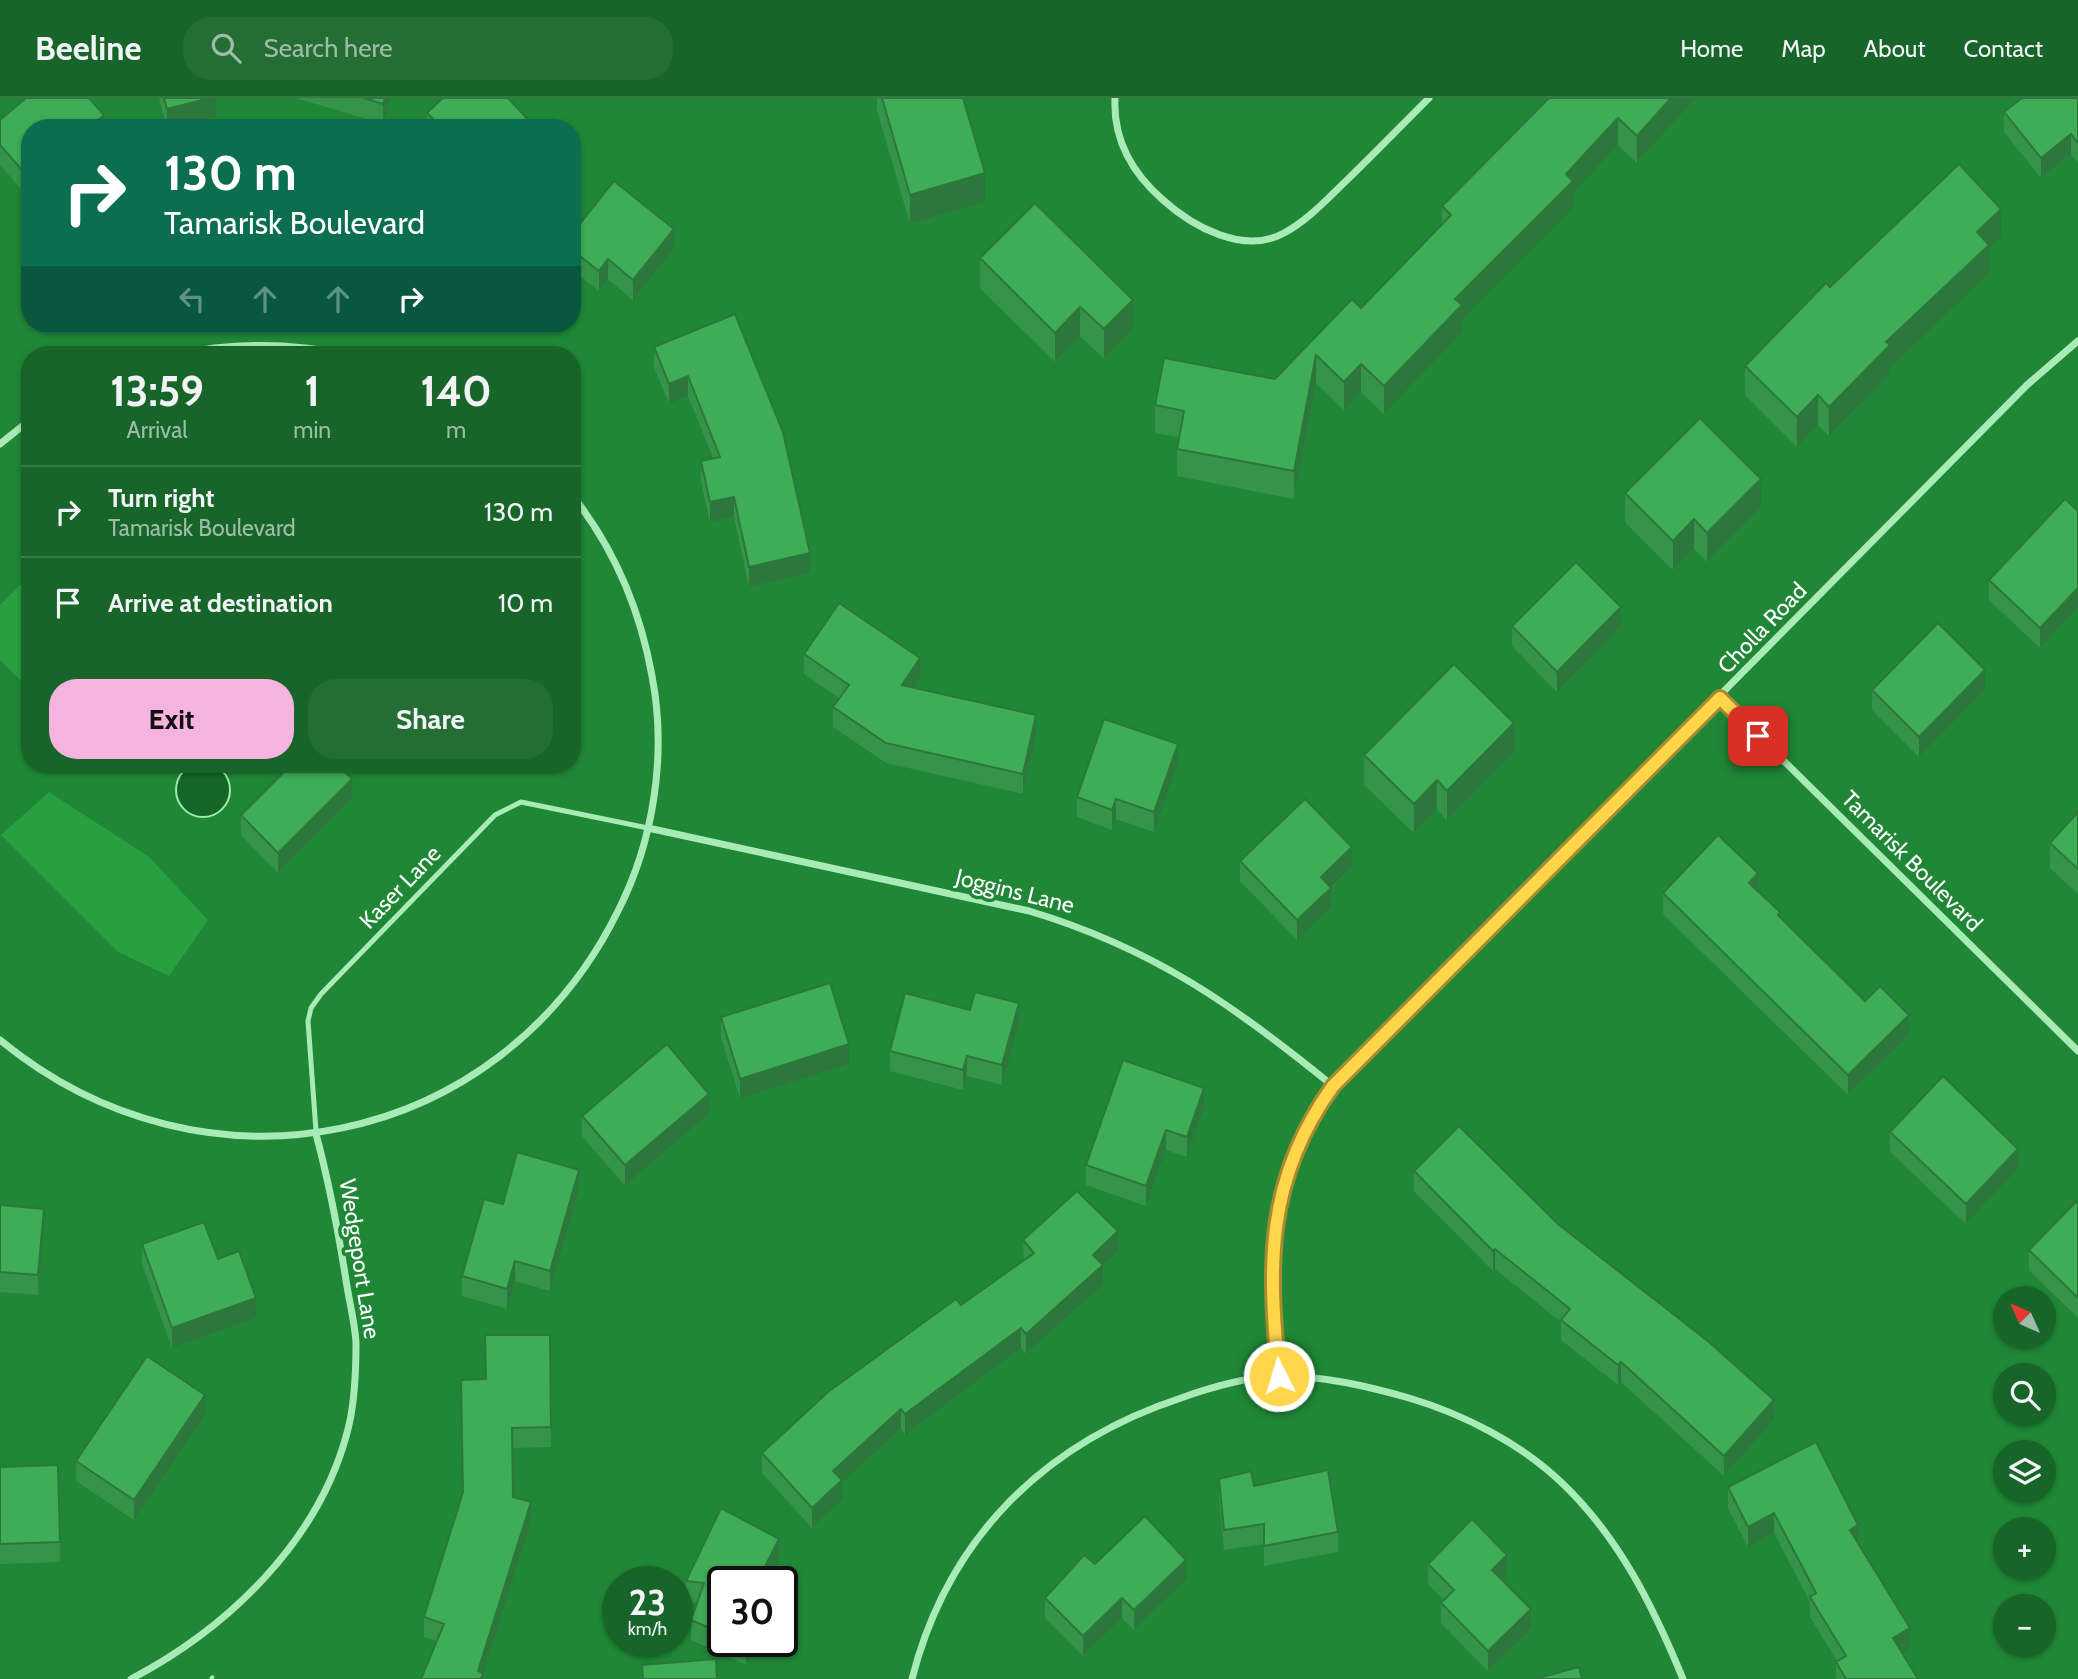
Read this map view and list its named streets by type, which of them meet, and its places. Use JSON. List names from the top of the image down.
{
  "streets": {
    "street": [
      "Cholla Road",
      "Tamarisk Boulevard",
      "Joggins Lane",
      "Wedgeport Lane"
    ],
    "lane": ["Kaser Lane"]
  },
  "crossings": [
    ["Cholla Road", "Tamarisk Boulevard"],
    ["Cholla Road", "Joggins Lane"],
    ["Kaser Lane", "Joggins Lane"],
    ["Kaser Lane", "Wedgeport Lane"]
  ],
  "north": "top left",
  "page": {
    "header": "Beeline",
    "search": "Search here",
    "nav": [
      "Home",
      "Map",
      "About",
      "Contact"
    ],
    "turn": ["130 m", "Tamarisk Boulevard"],
    "eta": [
      "13:59",
      "Arrival",
      "1",
      "min",
      "140",
      "m"
    ],
    "list": [
      {
        "name": "Turn right",
        "note": "Tamarisk Boulevard",
        "value": "130 m"
      },
      {
        "name": "Arrive at destination",
        "value": "10 m"
      }
    ],
    "buttons": ["Exit", "Share"],
    "map_buttons": ["+", "−"],
    "speed": "23 km/h",
    "limit": "30"
  }
}
